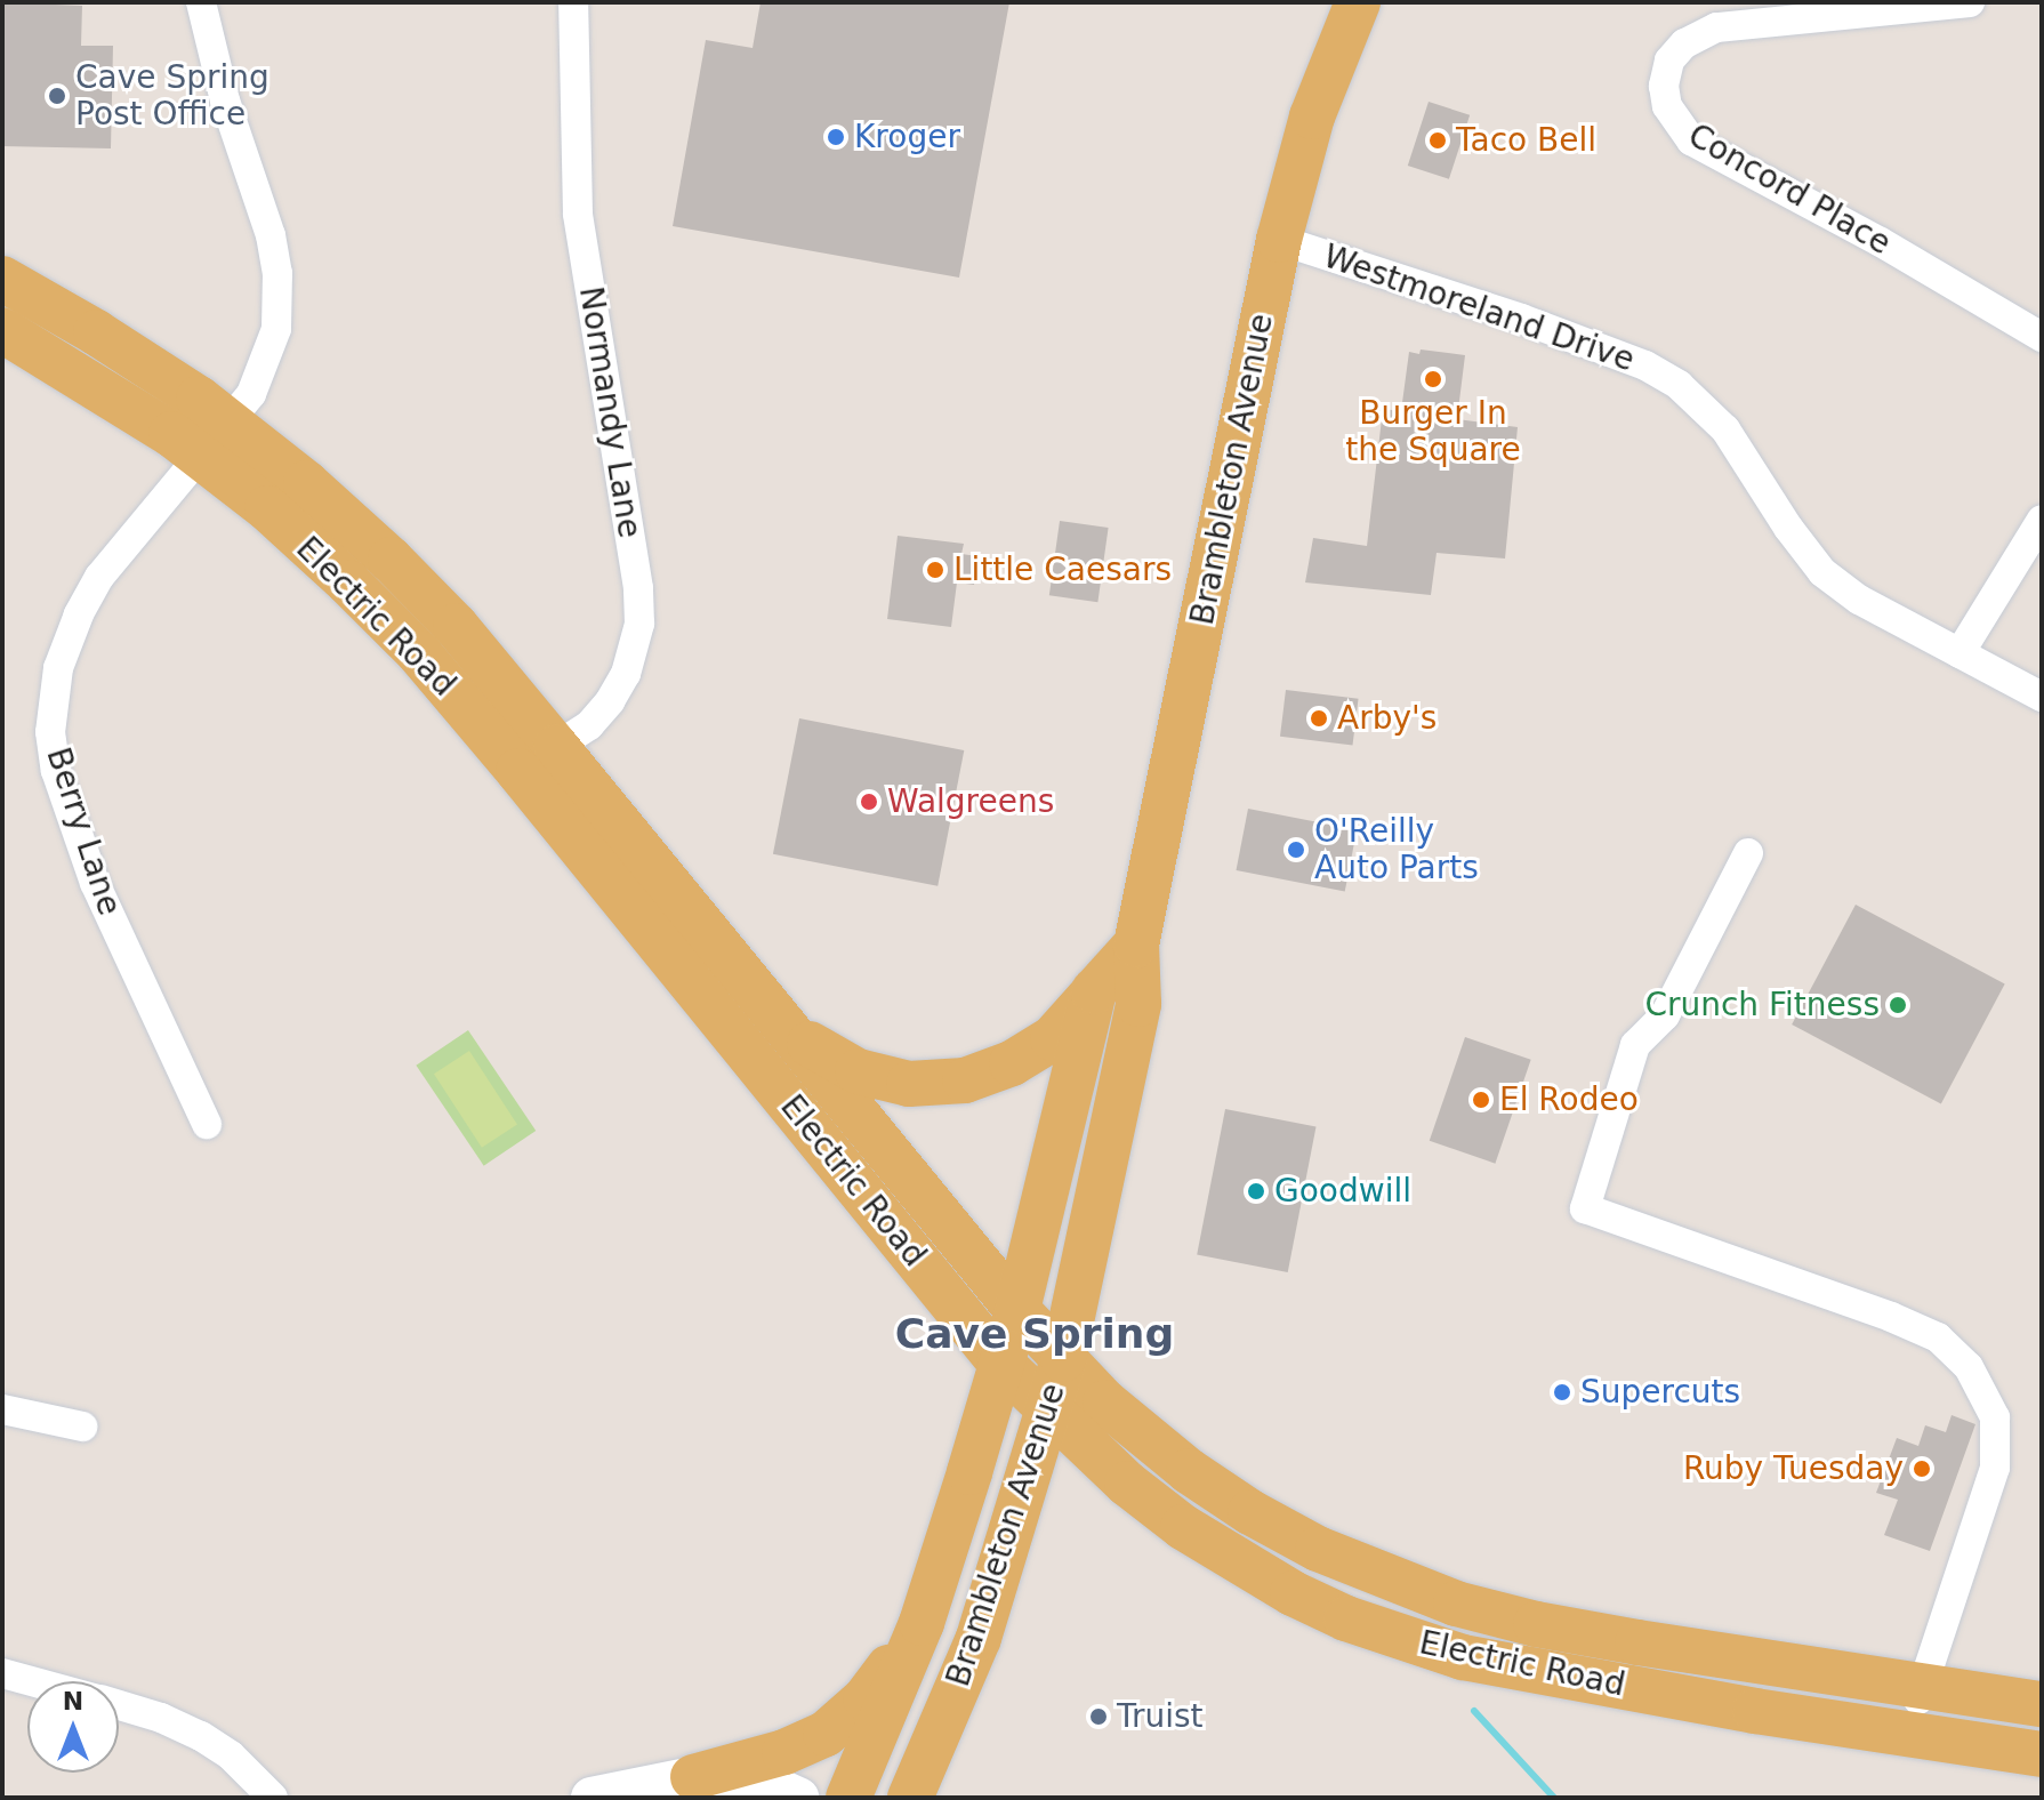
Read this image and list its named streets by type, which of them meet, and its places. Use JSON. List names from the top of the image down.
{
  "streets": {
    "main road": ["Brambleton Avenue", "Electric Road"],
    "street": [
      "Concord Place",
      "Westmoreland Drive",
      "Normandy Lane",
      "Berry Lane"
    ]
  },
  "crossings": [
    ["Westmoreland Drive", "Brambleton Avenue"],
    ["Normandy Lane", "Electric Road"],
    ["Brambleton Avenue", "Electric Road"],
    ["Electric Road", "Berry Lane"]
  ],
  "districts": ["Cave Spring"],
  "places": [
    "Cave Spring Post Office",
    "Kroger",
    "Taco Bell",
    "Burger In the Square",
    "Little Caesars",
    "Arby's",
    "Walgreens",
    "O'Reilly Auto Parts",
    "Crunch Fitness",
    "El Rodeo",
    "Goodwill",
    "Supercuts",
    "Ruby Tuesday",
    "Truist"
  ],
  "north": "top"
}
